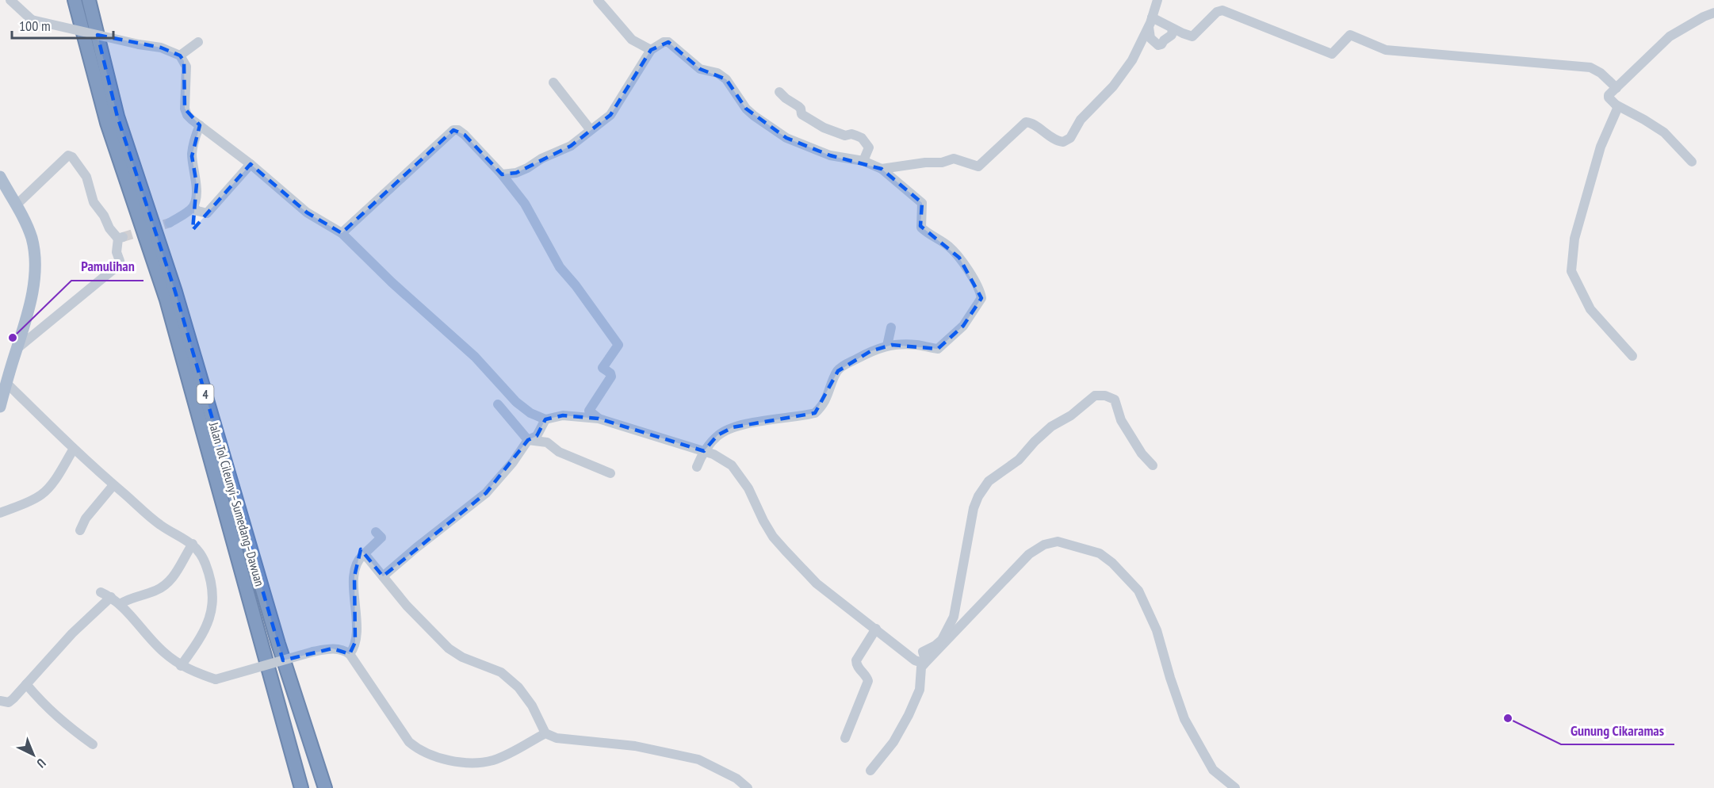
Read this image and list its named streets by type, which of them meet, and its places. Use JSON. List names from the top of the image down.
{
  "streets": {
    "highway": ["4", "Jalan Tol Cileunyi–Sumedang–Dawuan"]
  },
  "places": ["Pamulihan", "Gunung Cikaramas"],
  "scale_bar": "100 m",
  "north": "bottom right"
}
